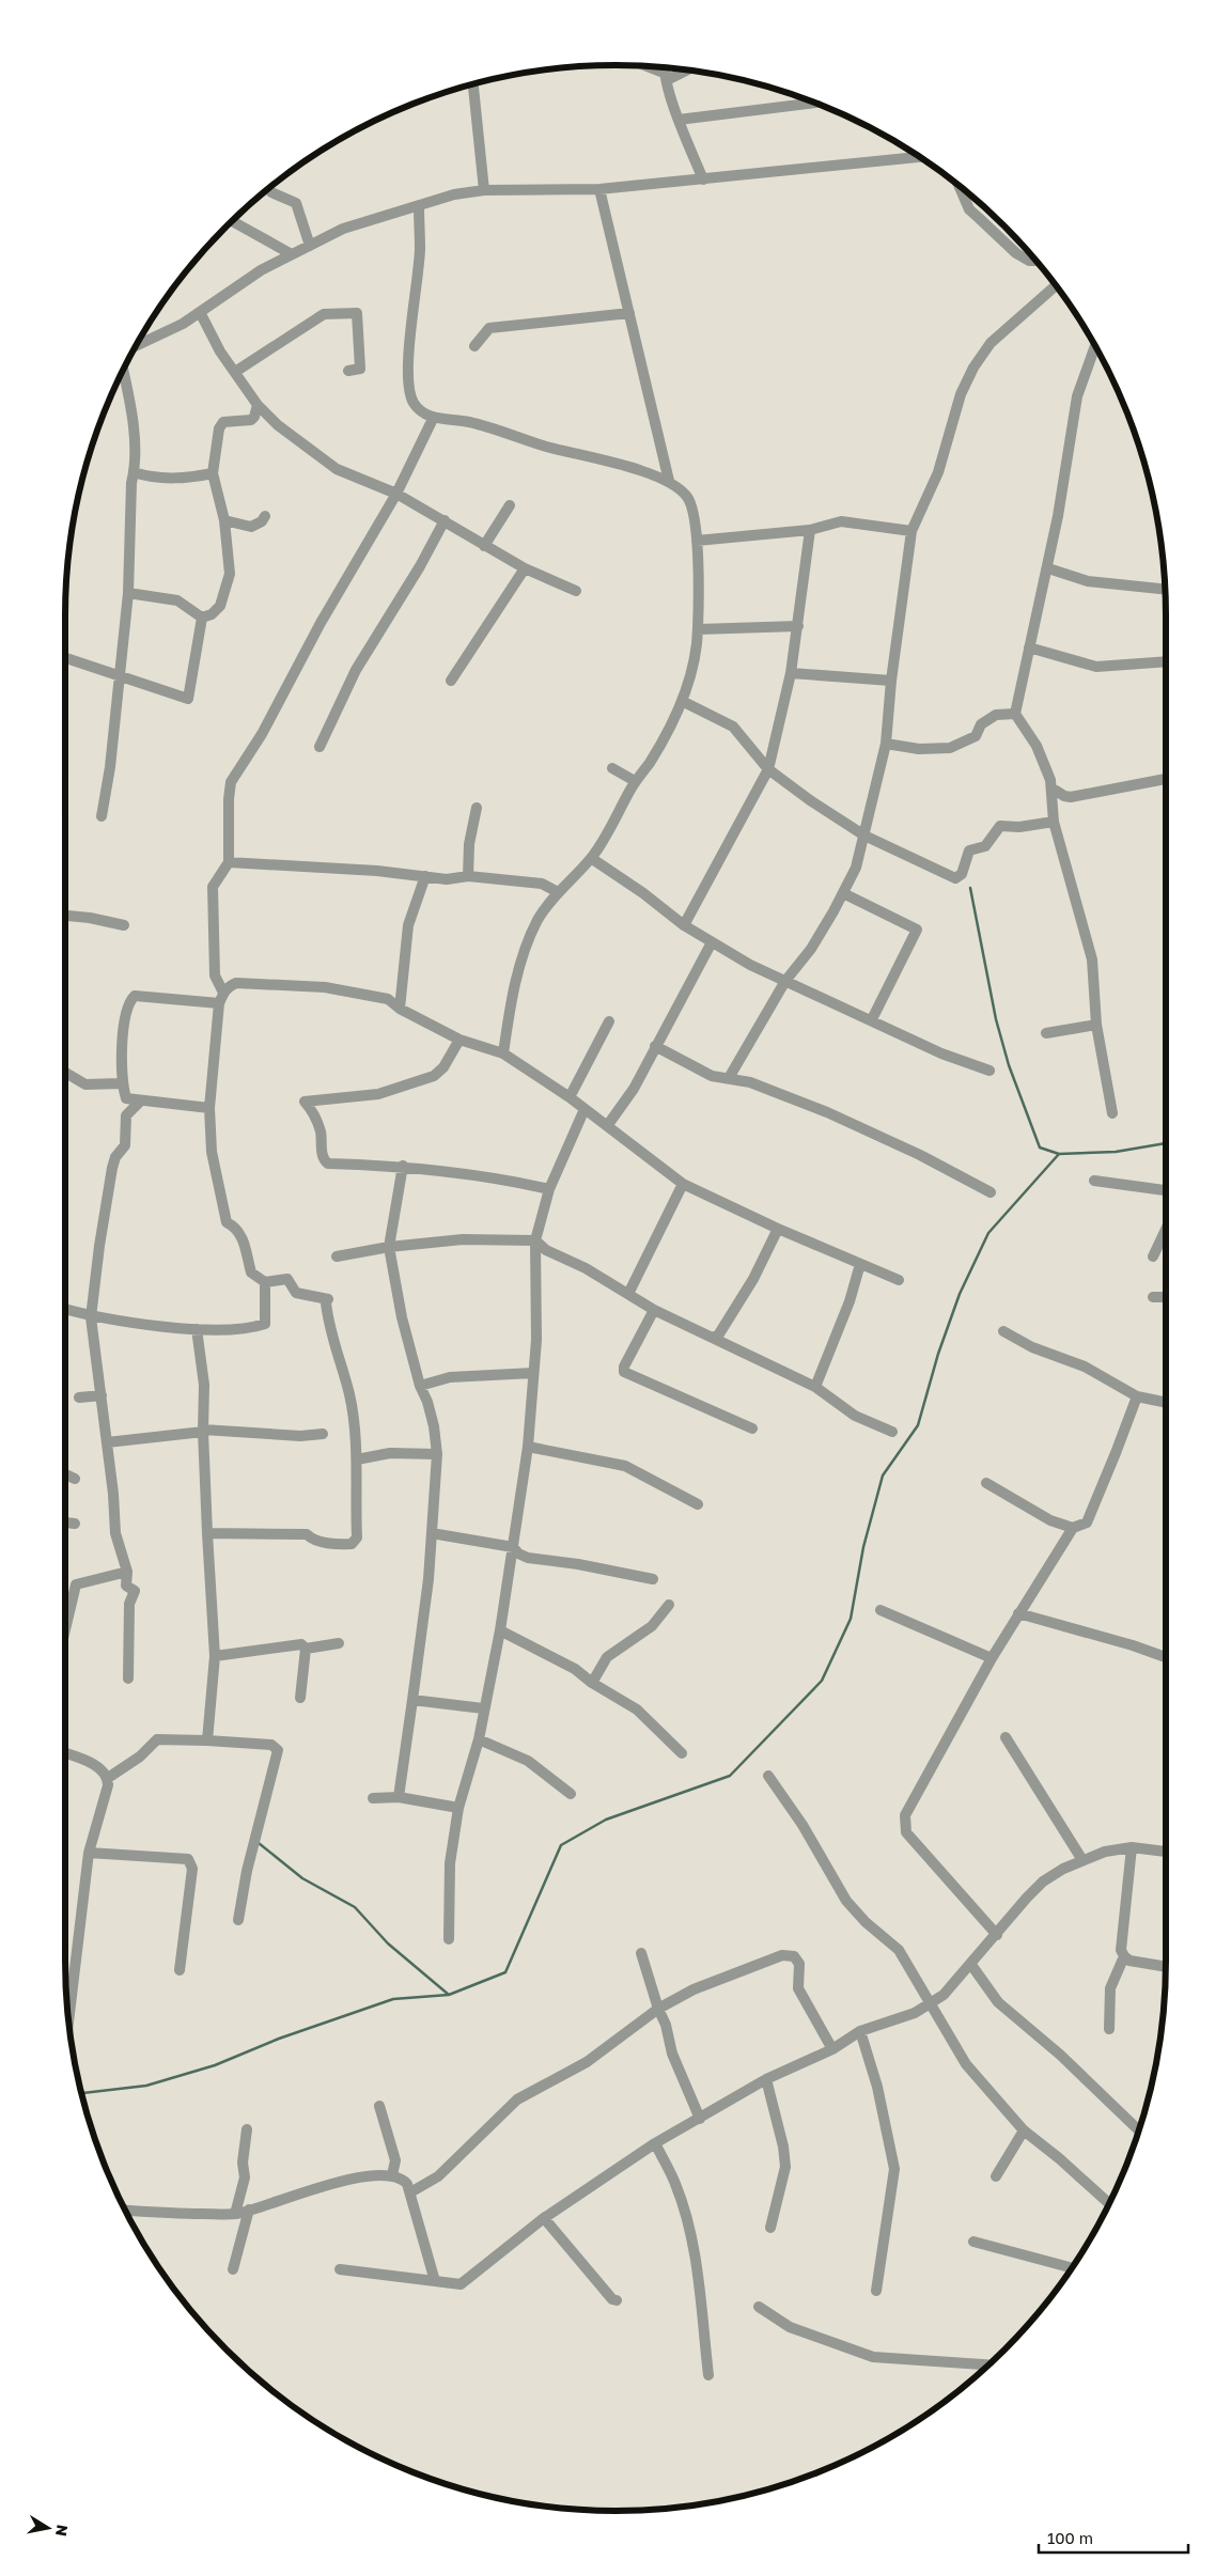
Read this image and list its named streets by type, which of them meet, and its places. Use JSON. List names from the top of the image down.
{
  "scale_bar": "100 m",
  "north": "right"
}
